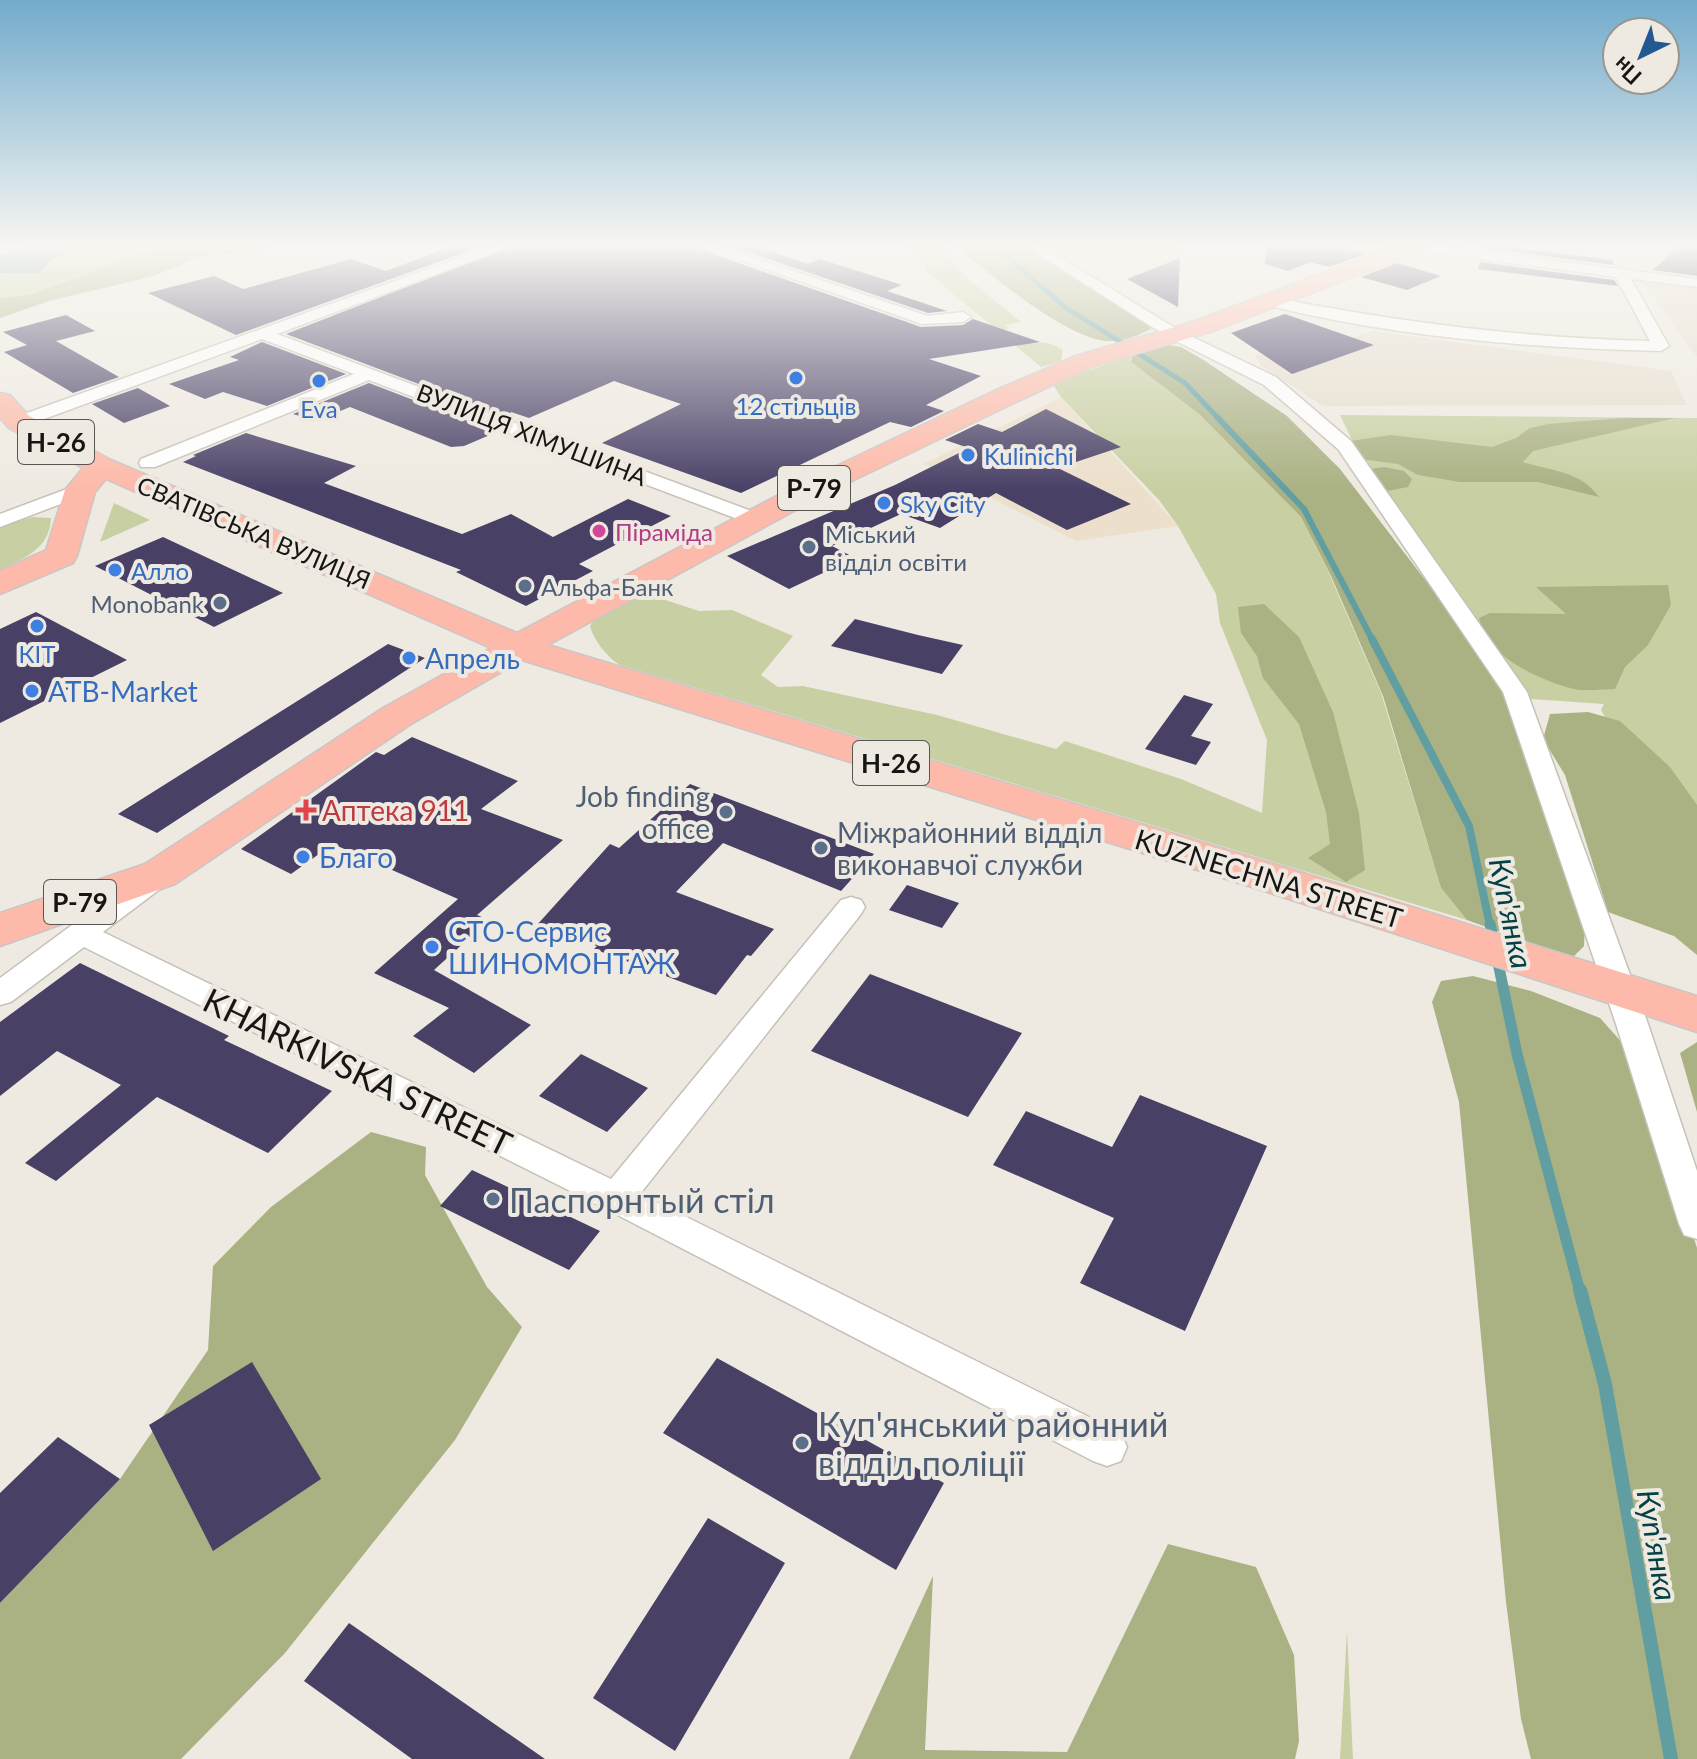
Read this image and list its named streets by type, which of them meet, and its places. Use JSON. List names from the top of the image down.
{
  "streets": {
    "main road": [
      "Н-26",
      "Р-79",
      "СВАТІВСЬКА ВУЛИЦЯ",
      "KUZNECHNA STREET"
    ],
    "street": ["ВУЛИЦЯ ХІМУШИНА", "KHARKIVSKA STREET"]
  },
  "crossings": [
    ["ВУЛИЦЯ ХІМУШИНА", "Р-79"],
    ["Р-79", "СВАТІВСЬКА ВУЛИЦЯ"],
    ["Р-79", "KUZNECHNA STREET"],
    ["СВАТІВСЬКА ВУЛИЦЯ", "KUZNECHNA STREET"]
  ],
  "water": ["Куп'янка"],
  "places": {
    "other": [
      "12 стільців",
      "Eva",
      "Kulinichi",
      "Sky City",
      "Піраміда",
      "Міський відділ освіти",
      "Алло",
      "Альфа-Банк",
      "Monobank",
      "КІТ",
      "Апрель",
      "ATB-Market",
      "Job finding office",
      "Міжрайонний відділ виконавчої служби",
      "Благо",
      "СТО-Сервис ШИНОМОНТАЖ",
      "Паспорнтый стіл",
      "Куп'янський районний відділ поліції"
    ],
    "health": ["Аптека 911"]
  },
  "north": "bottom left"
}
